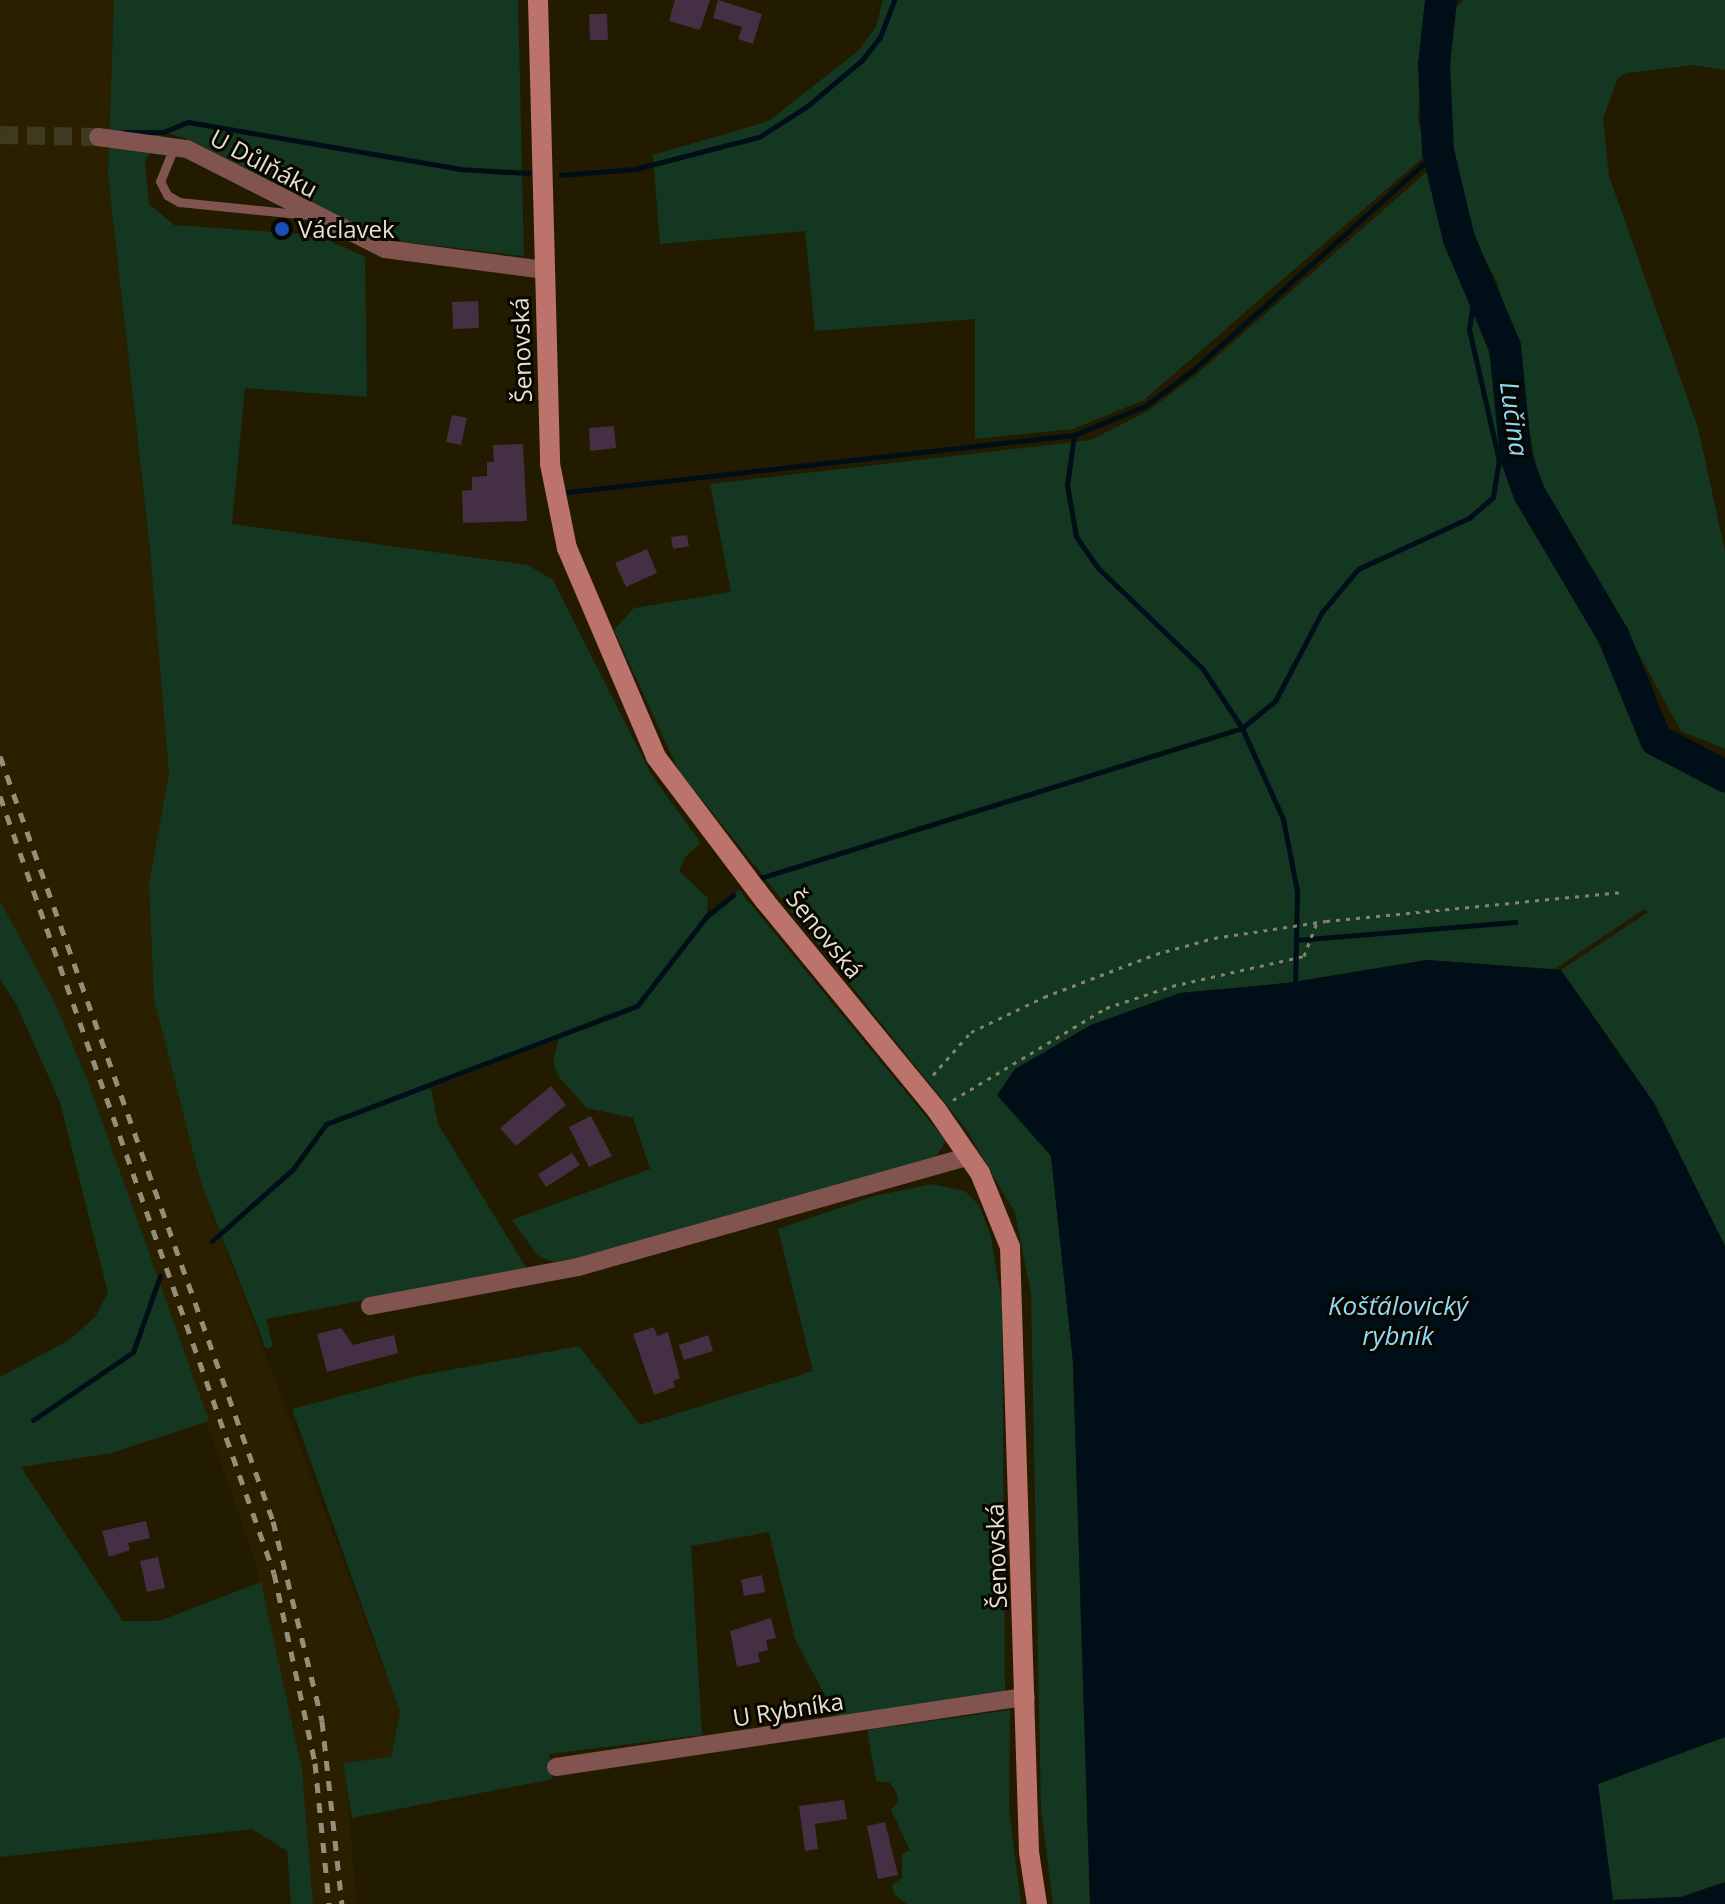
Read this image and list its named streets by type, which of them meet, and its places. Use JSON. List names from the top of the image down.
{
  "streets": {
    "street": ["U Důlňáku", "Šenovská", "U Rybníka"]
  },
  "crossings": [
    ["U Důlňáku", "Šenovská"],
    ["Šenovská", "U Rybníka"]
  ],
  "water": ["Lučina", "Košťálovický rybník"],
  "places": ["Václavek"]
}
